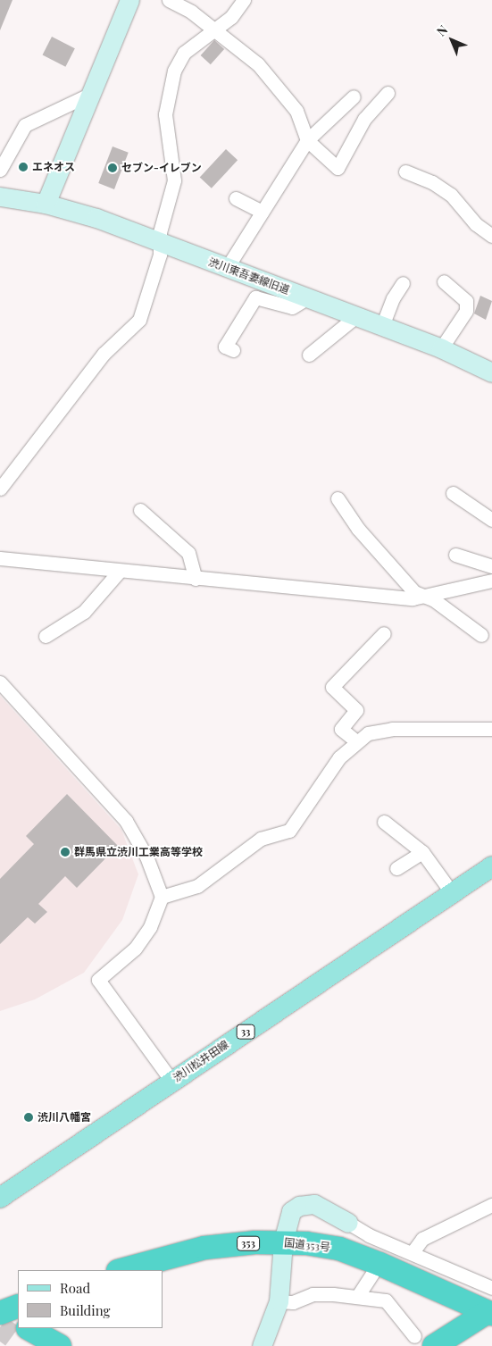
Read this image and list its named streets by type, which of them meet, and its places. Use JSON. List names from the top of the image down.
{
  "streets": {
    "highway": ["353", "国道353号"],
    "main road": ["33", "渋川松井田線"],
    "street": ["渋川東吾妻線旧道"]
  },
  "places": [
    "エネオス",
    "セブン-イレブン",
    "群馬県立渋川工業高等学校",
    "渋川八幡宮"
  ],
  "legend": ["Road", "Building"],
  "north": "top left"
}
